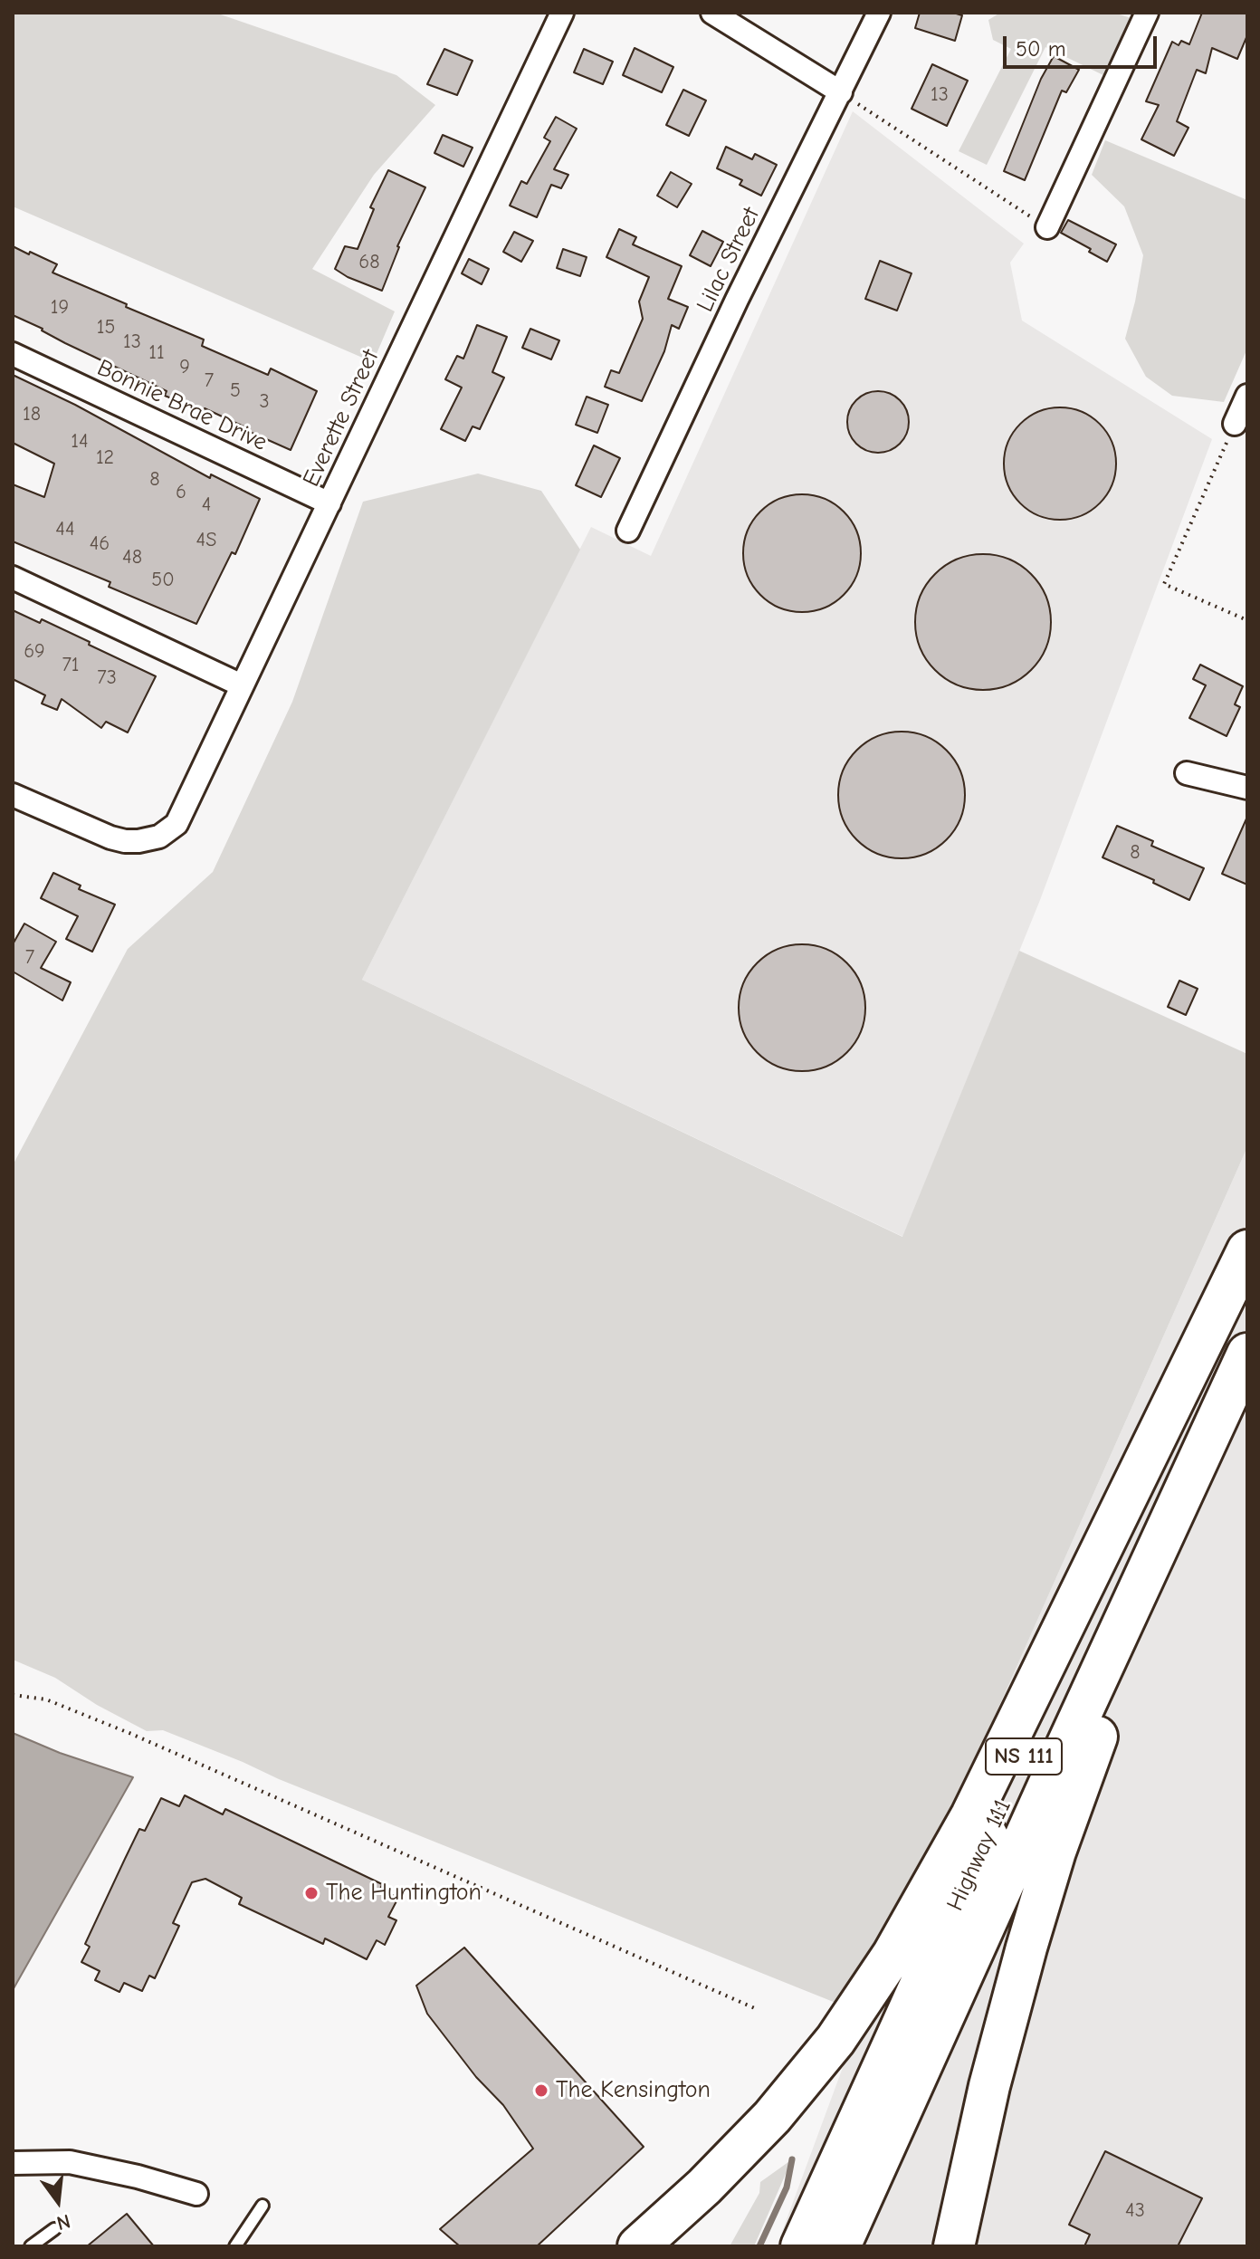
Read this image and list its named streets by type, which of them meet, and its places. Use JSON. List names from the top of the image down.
{
  "streets": {
    "highway": ["NS 111", "Highway 111"],
    "street": ["Lilac Street", "Bonnie Brae Drive", "Everette Street"]
  },
  "crossings": [
    ["Bonnie Brae Drive", "Everette Street"]
  ],
  "places": ["The Huntington", "The Kensington"],
  "house_numbers": [
    "13",
    "68",
    "19",
    "15",
    "13",
    "11",
    "9",
    "7",
    "5",
    "3",
    "18",
    "14",
    "12",
    "8",
    "6",
    "4",
    "44",
    "4S",
    "46",
    "48",
    "50",
    "69",
    "71",
    "73",
    "8",
    "7",
    "43"
  ],
  "scale_bar": "50 m",
  "north": "bottom"
}
